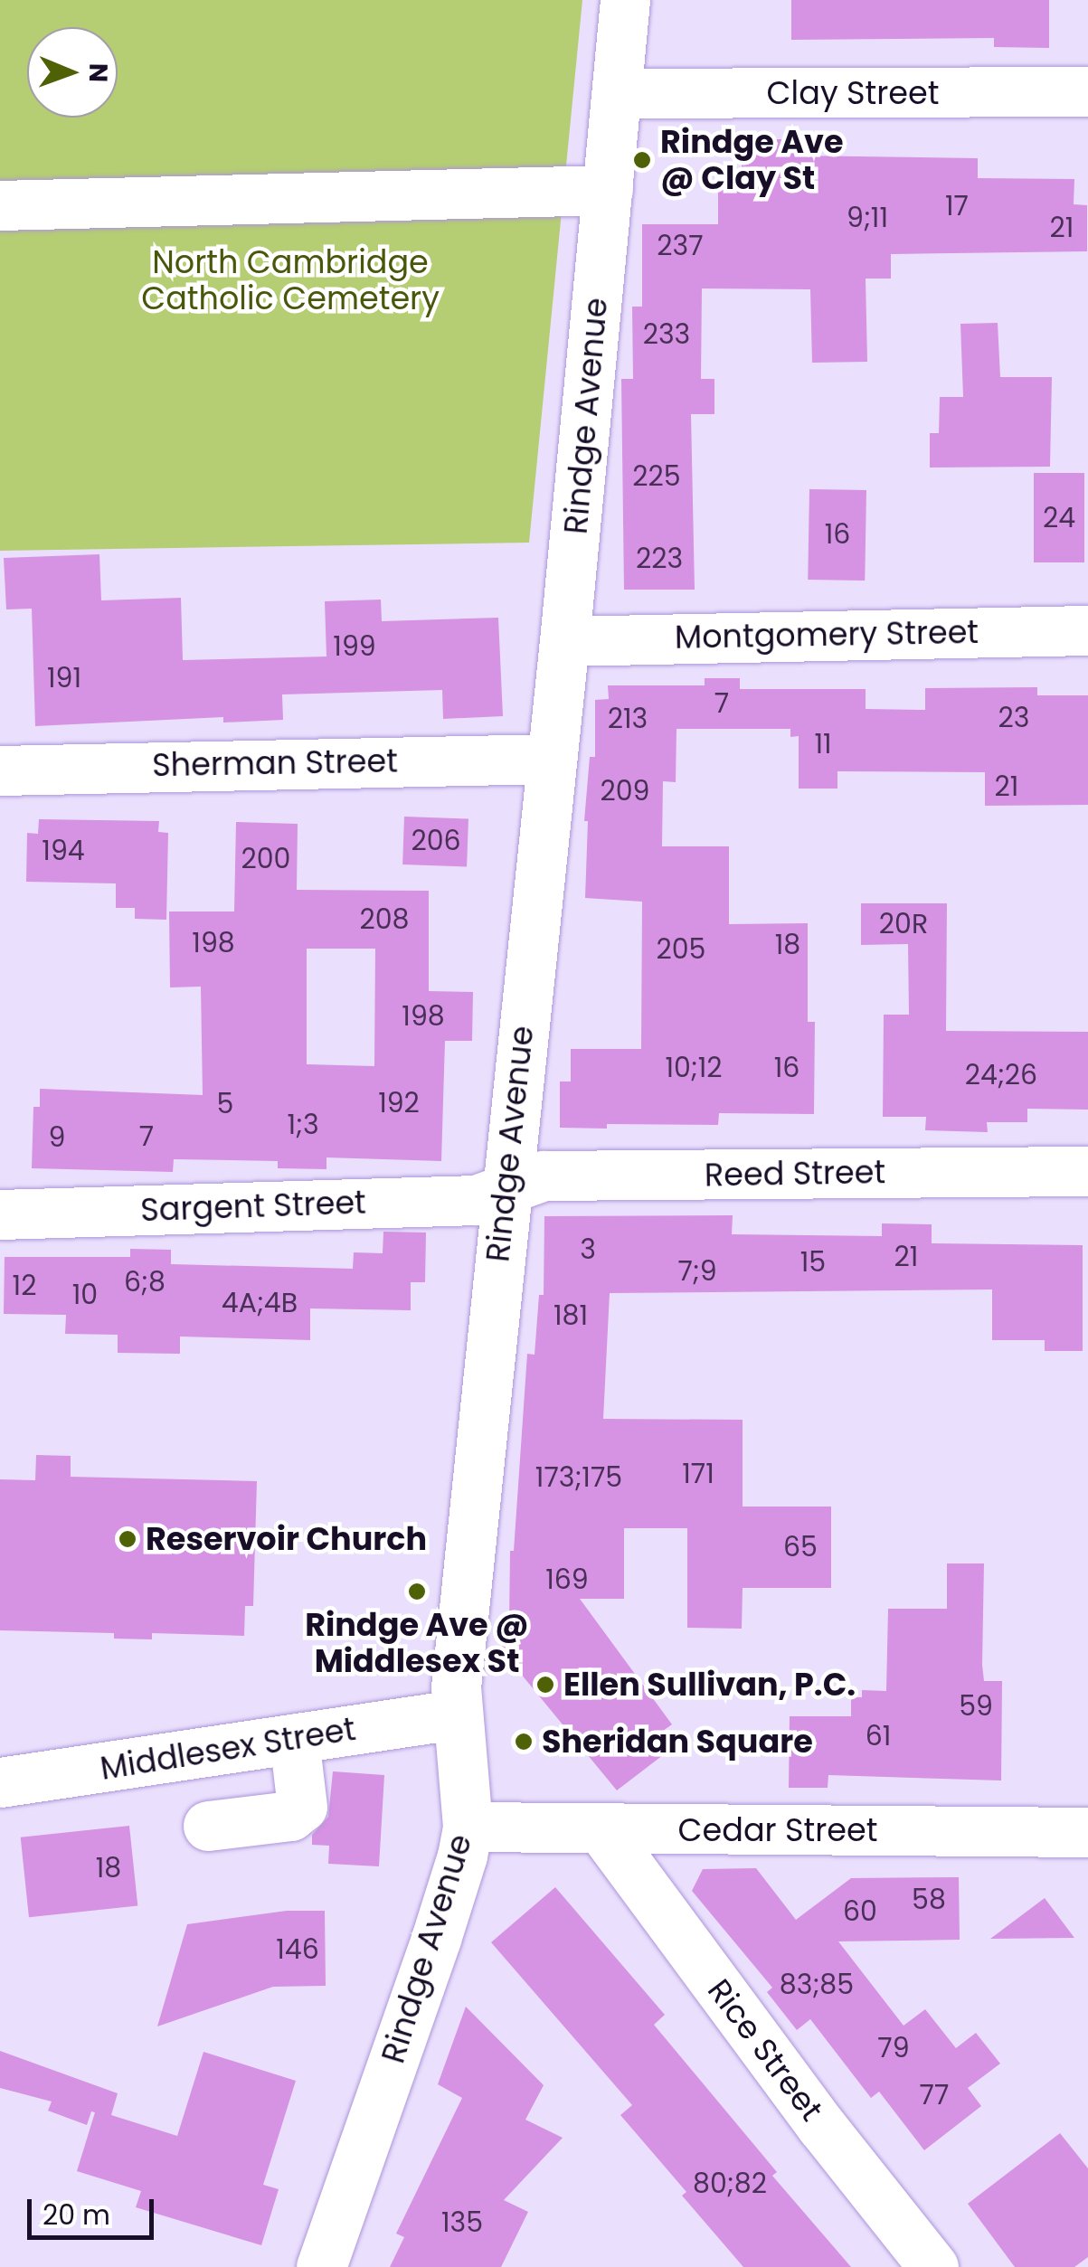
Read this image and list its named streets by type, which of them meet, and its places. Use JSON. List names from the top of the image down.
{
  "streets": {
    "street": [
      "Clay Street",
      "Rindge Avenue",
      "Montgomery Street",
      "Sherman Street",
      "Reed Street",
      "Sargent Street",
      "Middlesex Street",
      "Cedar Street",
      "Rice Street"
    ]
  },
  "crossings": [
    ["Clay Street", "Rindge Avenue"],
    ["Rindge Avenue", "Montgomery Street"],
    ["Rindge Avenue", "Sherman Street"],
    ["Rindge Avenue", "Reed Street"],
    ["Rindge Avenue", "Sargent Street"],
    ["Rindge Avenue", "Middlesex Street"],
    ["Rindge Avenue", "Cedar Street"],
    ["Reed Street", "Sargent Street"],
    ["Cedar Street", "Rice Street"]
  ],
  "parks": ["North Cambridge Catholic Cemetery"],
  "places": [
    "Rindge Ave @ Clay St",
    "Reservoir Church",
    "Rindge Ave @ Middlesex St",
    "Ellen Sullivan, P.C.",
    "Sheridan Square"
  ],
  "house_numbers": [
    "17",
    "9;11",
    "21",
    "237",
    "233",
    "225",
    "24",
    "16",
    "223",
    "199",
    "191",
    "7",
    "23",
    "213",
    "11",
    "21",
    "209",
    "206",
    "194",
    "200",
    "208",
    "20R",
    "198",
    "18",
    "205",
    "198",
    "10;12",
    "16",
    "24;26",
    "192",
    "5",
    "1;3",
    "7",
    "9",
    "3",
    "21",
    "15",
    "7;9",
    "6;8",
    "12",
    "10",
    "4A;4B",
    "181",
    "171",
    "173;175",
    "65",
    "169",
    "59",
    "61",
    "18",
    "58",
    "60",
    "146",
    "83;85",
    "79",
    "77",
    "80;82",
    "135"
  ],
  "scale_bar": "20 m",
  "north": "right"
}
